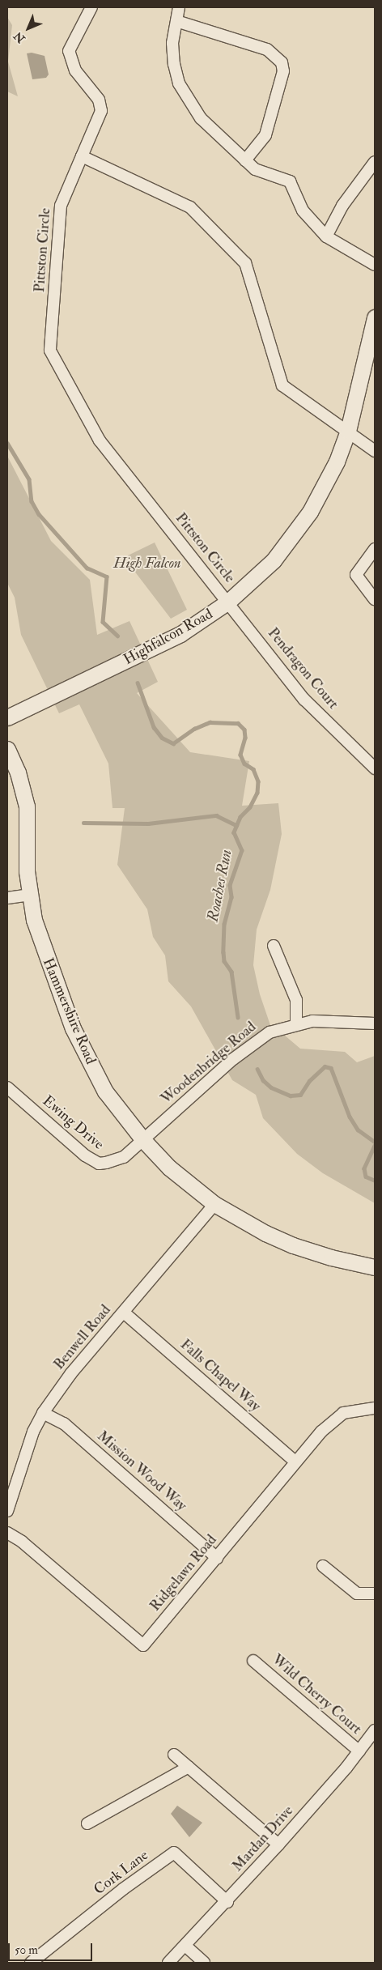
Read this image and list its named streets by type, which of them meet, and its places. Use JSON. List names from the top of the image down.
{
  "streets": {
    "street": [
      "Pittston Circle",
      "Highfalcon Road",
      "Pendragon Court",
      "Hammershire Road",
      "Woodenbridge Road",
      "Ewing Drive",
      "Benwell Road",
      "Falls Chapel Way",
      "Mission Wood Way",
      "Ridgelawn Road",
      "Wild Cherry Court",
      "Mardan Drive",
      "Cork Lane"
    ]
  },
  "crossings": [
    ["Pittston Circle", "Highfalcon Road"],
    ["Pittston Circle", "Pendragon Court"],
    ["Highfalcon Road", "Pendragon Court"],
    ["Hammershire Road", "Woodenbridge Road"],
    ["Hammershire Road", "Ewing Drive"],
    ["Hammershire Road", "Benwell Road"],
    ["Woodenbridge Road", "Ewing Drive"],
    ["Benwell Road", "Falls Chapel Way"],
    ["Benwell Road", "Mission Wood Way"],
    ["Falls Chapel Way", "Ridgelawn Road"],
    ["Mission Wood Way", "Ridgelawn Road"],
    ["Wild Cherry Court", "Mardan Drive"],
    ["Mardan Drive", "Cork Lane"]
  ],
  "water": ["Roaches Run"],
  "parks": ["High Falcon"],
  "scale_bar": "50 m",
  "north": "bottom left"
}
